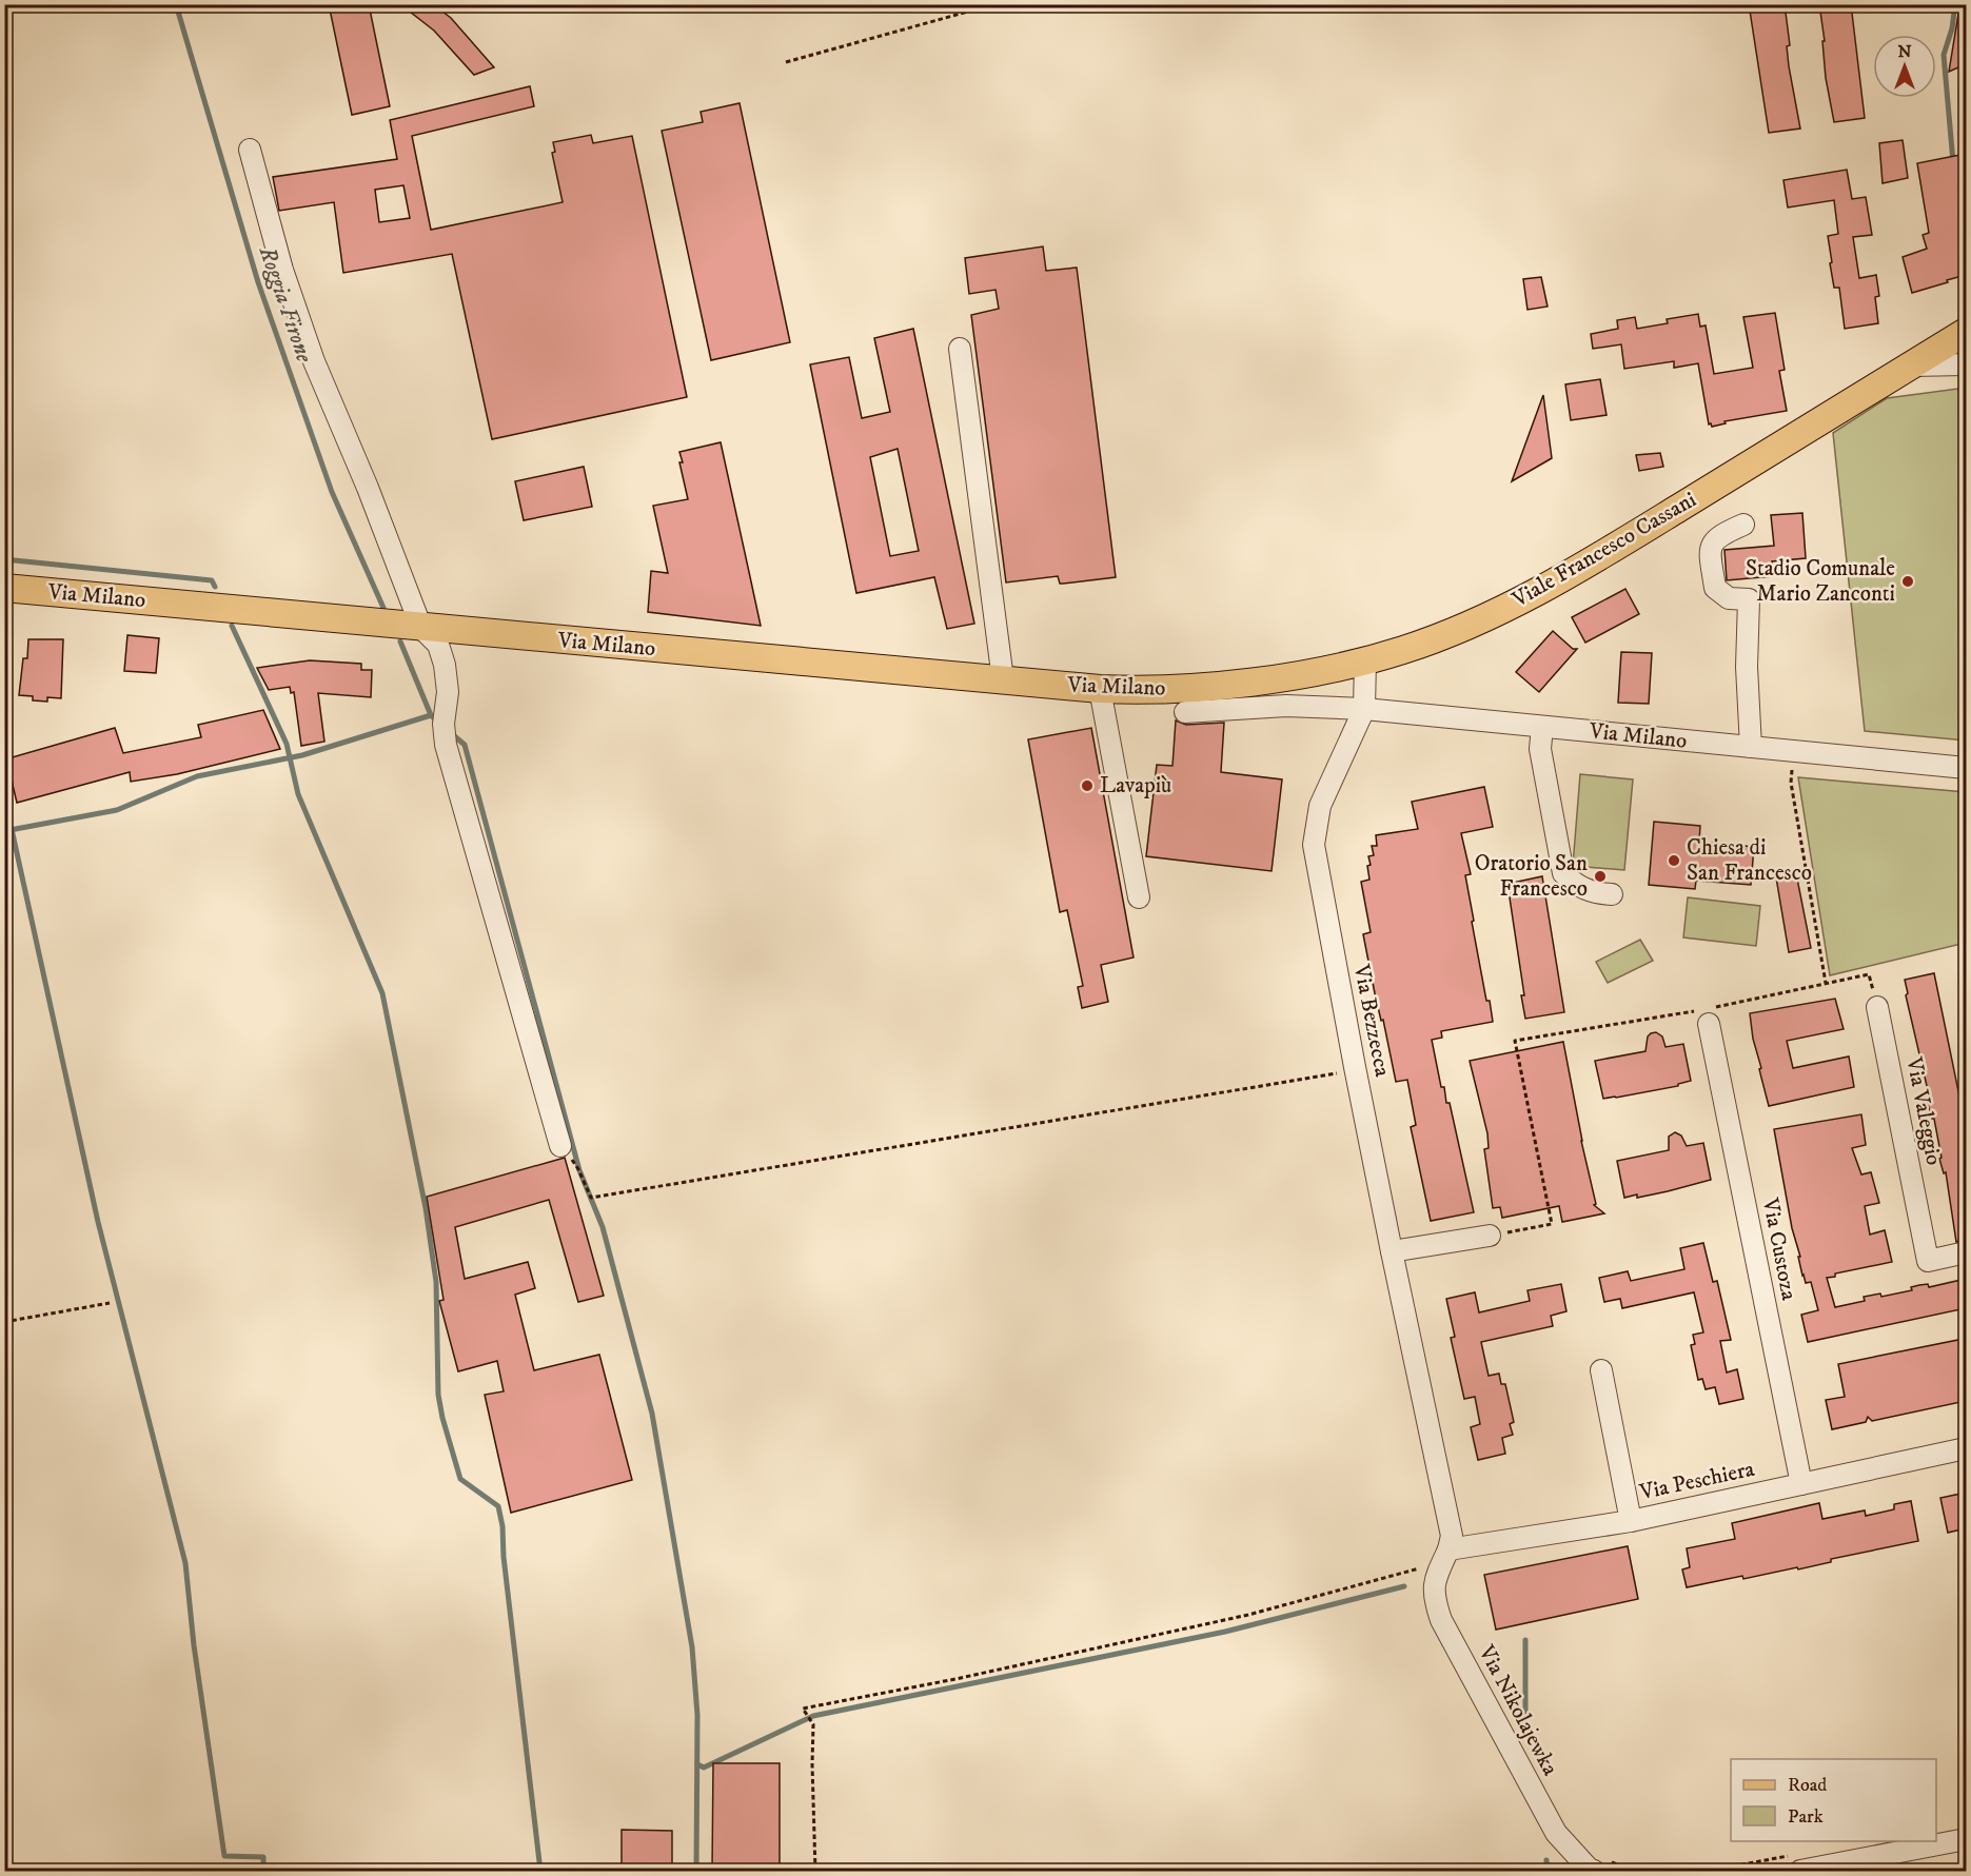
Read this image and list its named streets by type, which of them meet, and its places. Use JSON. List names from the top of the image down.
{
  "streets": {
    "main road": ["Viale Francesco Cassani", "Via Milano"],
    "street": [
      "Via Bezzecca",
      "Via Valeggio",
      "Via Custoza",
      "Via Peschiera",
      "Via Nikolajewka"
    ]
  },
  "crossings": [
    ["Viale Francesco Cassani", "Via Milano"],
    ["Via Milano", "Via Bezzecca"],
    ["Via Bezzecca", "Via Peschiera"],
    ["Via Bezzecca", "Via Nikolajewka"],
    ["Via Custoza", "Via Peschiera"],
    ["Via Peschiera", "Via Nikolajewka"]
  ],
  "water": ["Roggia Firone"],
  "places": [
    "Stadio Comunale Mario Zanconti",
    "Lavapiù",
    "Chiesa di San Francesco",
    "Oratorio San Francesco"
  ],
  "legend": ["Road", "Park"],
  "north": "top"
}
